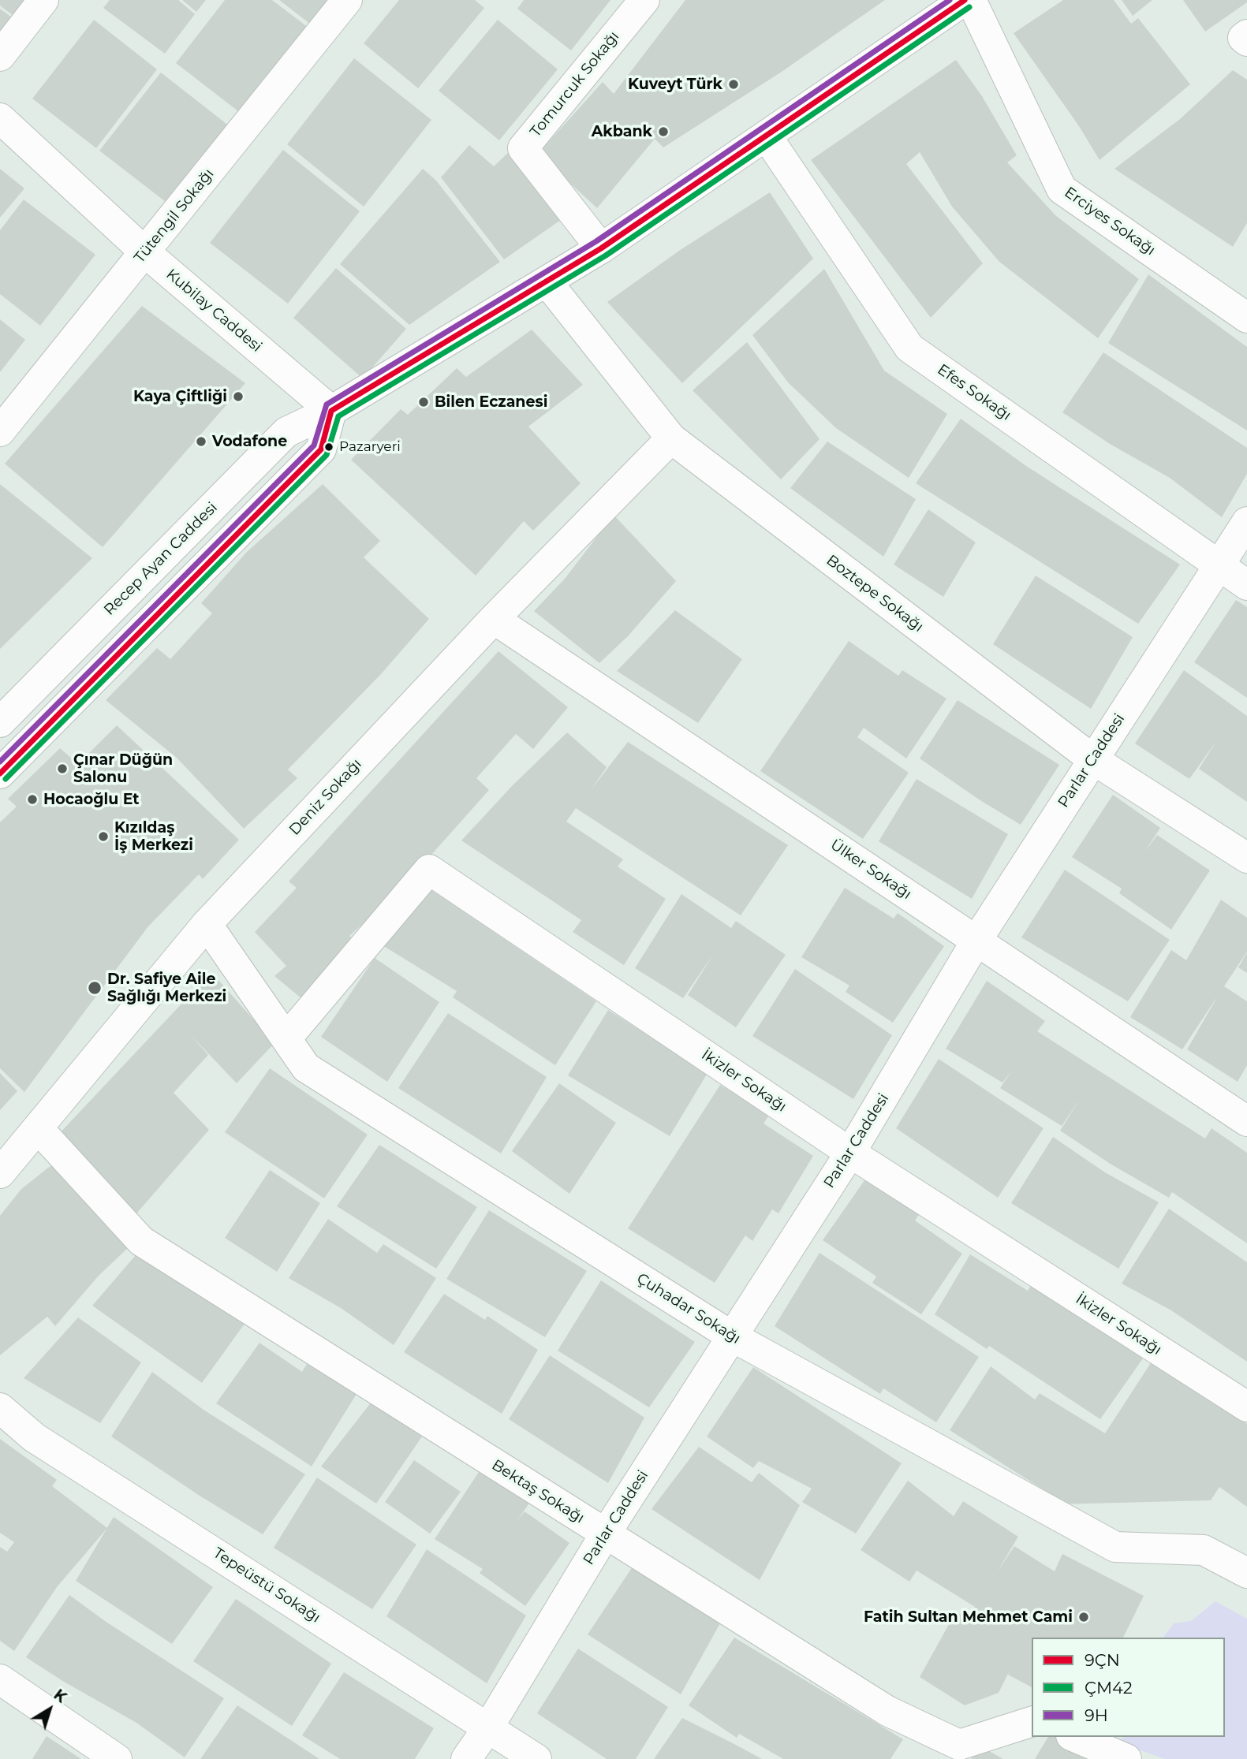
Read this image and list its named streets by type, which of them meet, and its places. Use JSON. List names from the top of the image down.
{
  "streets": {
    "street": [
      "Tomurcuk Sokağı",
      "Tütengil Sokağı",
      "Erciyes Sokağı",
      "Kubilay Caddesi",
      "Efes Sokağı",
      "Recep Ayan Caddesi",
      "Boztepe Sokağı",
      "Parlar Caddesi",
      "Deniz Sokağı",
      "Ülker Sokağı",
      "İkizler Sokağı",
      "Çuhadar Sokağı",
      "Bektaş Sokağı",
      "Tepeüstü Sokağı"
    ]
  },
  "crossings": [
    ["Tomurcuk Sokağı", "Recep Ayan Caddesi"],
    ["Tütengil Sokağı", "Kubilay Caddesi"],
    ["Kubilay Caddesi", "Recep Ayan Caddesi"],
    ["Efes Sokağı", "Recep Ayan Caddesi"],
    ["Efes Sokağı", "Parlar Caddesi"],
    ["Recep Ayan Caddesi", "Boztepe Sokağı"],
    ["Boztepe Sokağı", "Parlar Caddesi"],
    ["Boztepe Sokağı", "Deniz Sokağı"],
    ["Parlar Caddesi", "Ülker Sokağı"],
    ["Parlar Caddesi", "İkizler Sokağı"],
    ["Parlar Caddesi", "Çuhadar Sokağı"],
    ["Parlar Caddesi", "Bektaş Sokağı"],
    ["Parlar Caddesi", "Tepeüstü Sokağı"],
    ["Deniz Sokağı", "Ülker Sokağı"],
    ["Deniz Sokağı", "Çuhadar Sokağı"],
    ["Deniz Sokağı", "Bektaş Sokağı"],
    ["İkizler Sokağı", "Çuhadar Sokağı"]
  ],
  "places": [
    "Kuveyt Türk",
    "Akbank",
    "Kaya Çiftliği",
    "Bilen Eczanesi",
    "Vodafone",
    "Pazaryeri",
    "Çınar Düğün Salonu",
    "Hocaoğlu Et",
    "Kızıldaş İş Merkezi",
    "Dr. Safiye Aile Sağlığı Merkezi",
    "Fatih Sultan Mehmet Cami"
  ],
  "lines": ["transit line 9ÇN", "transit line 9H", "transit line ÇM42"],
  "legend": ["9ÇN", "ÇM42", "9H"],
  "north": "top right"
}
